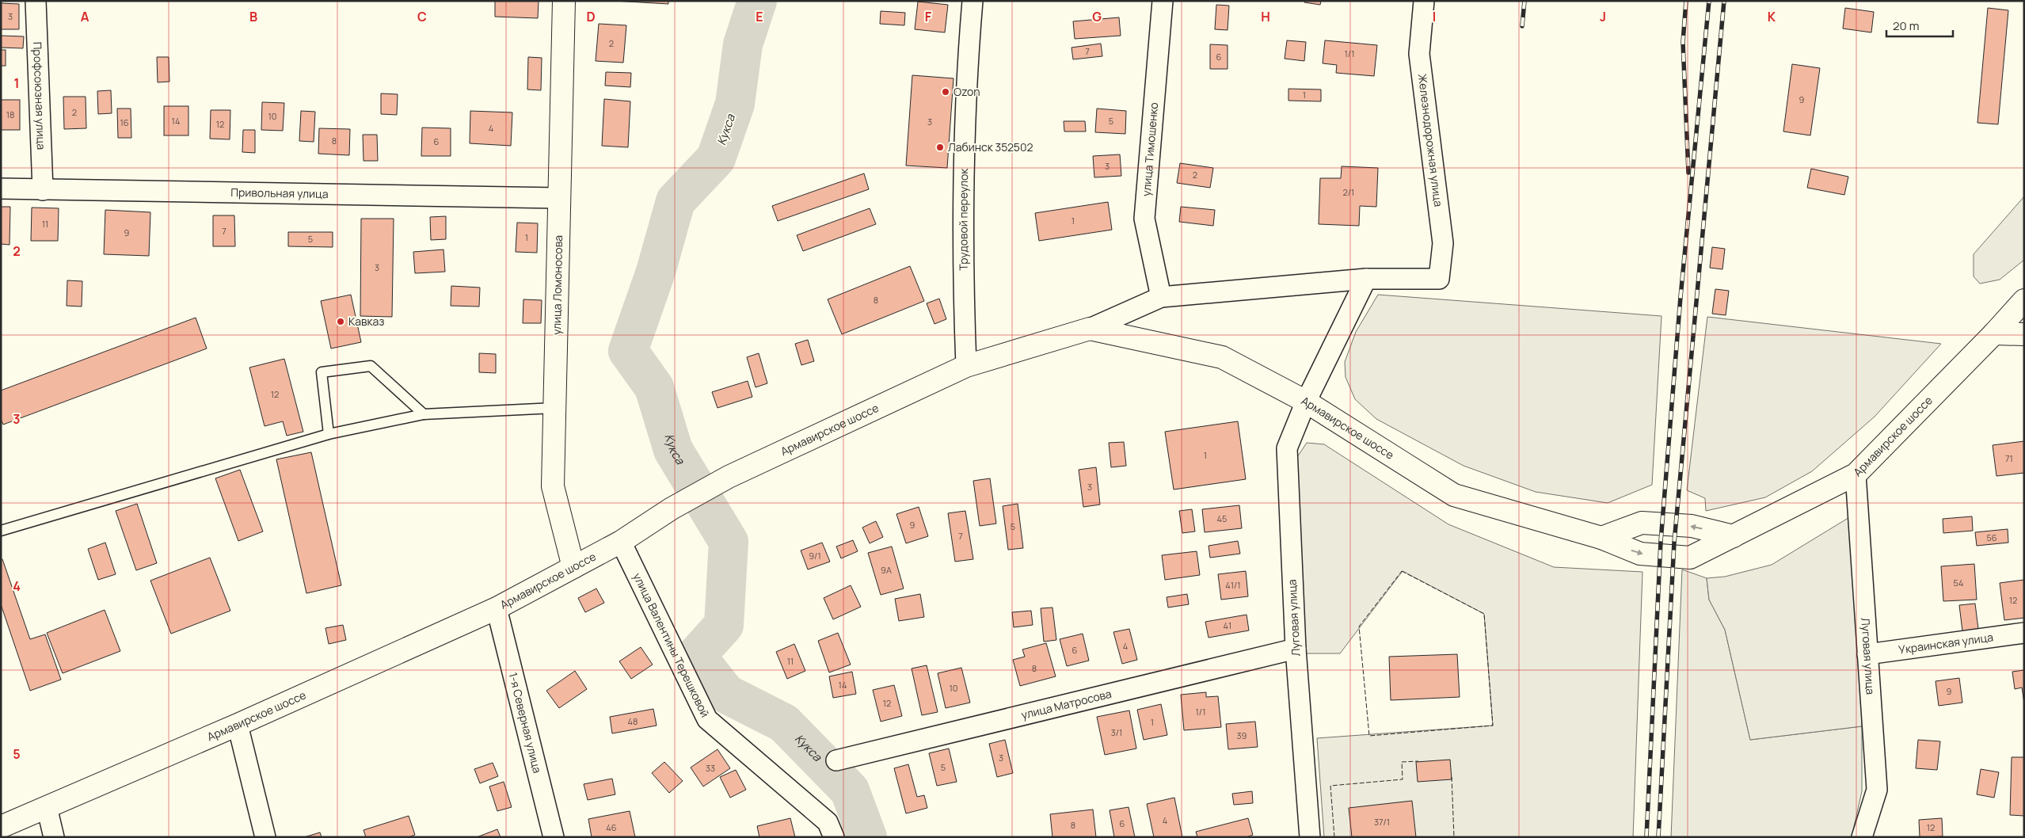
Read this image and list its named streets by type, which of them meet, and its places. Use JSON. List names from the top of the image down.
{
  "streets": {
    "main road": ["улица Ломоносова", "Армавирское шоссе"],
    "street": [
      "Профсоюзная улица",
      "Железнодорожная улица",
      "улица Тимошенко",
      "Привольная улица",
      "Трудовой переулок",
      "Луговая улица",
      "Украинская улица",
      "улица Валентины Терешковой",
      "улица Матросова",
      "1-я Северная улица"
    ]
  },
  "crossings": [
    ["Профсоюзная улица", "Привольная улица"],
    ["Железнодорожная улица", "Армавирское шоссе"],
    ["улица Тимошенко", "Армавирское шоссе"],
    ["Привольная улица", "улица Ломоносова"],
    ["Трудовой переулок", "Армавирское шоссе"],
    ["улица Ломоносова", "Армавирское шоссе"],
    ["Армавирское шоссе", "Луговая улица"],
    ["Армавирское шоссе", "улица Валентины Терешковой"],
    ["Армавирское шоссе", "1-я Северная улица"],
    ["Луговая улица", "Украинская улица"],
    ["Луговая улица", "улица Матросова"]
  ],
  "water": ["Кукса"],
  "places": ["Ozon", "Лабинск 352502", "Кавказ"],
  "house_numbers": [
    "3",
    "2",
    "7",
    "1/1",
    "6",
    "1",
    "9",
    "2",
    "18",
    "10",
    "14",
    "5",
    "3",
    "16",
    "12",
    "4",
    "8",
    "6",
    "3",
    "2",
    "2/1",
    "1",
    "11",
    "7",
    "9",
    "1",
    "5",
    "3",
    "8",
    "12",
    "1",
    "71",
    "3",
    "45",
    "9",
    "5",
    "7",
    "56",
    "9/1",
    "9А",
    "54",
    "41/1",
    "12",
    "41",
    "4",
    "6",
    "11",
    "8",
    "14",
    "10",
    "9",
    "12",
    "1/1",
    "48",
    "1",
    "3/1",
    "39",
    "3",
    "5",
    "33",
    "4",
    "37/1",
    "6",
    "8",
    "46",
    "12"
  ],
  "scale_bar": "20 m",
  "grid": {
    "columns": [
      "A",
      "B",
      "C",
      "D",
      "E",
      "F",
      "G",
      "H",
      "I",
      "J",
      "K"
    ],
    "rows": [
      "1",
      "2",
      "3",
      "4",
      "5"
    ]
  }
}
